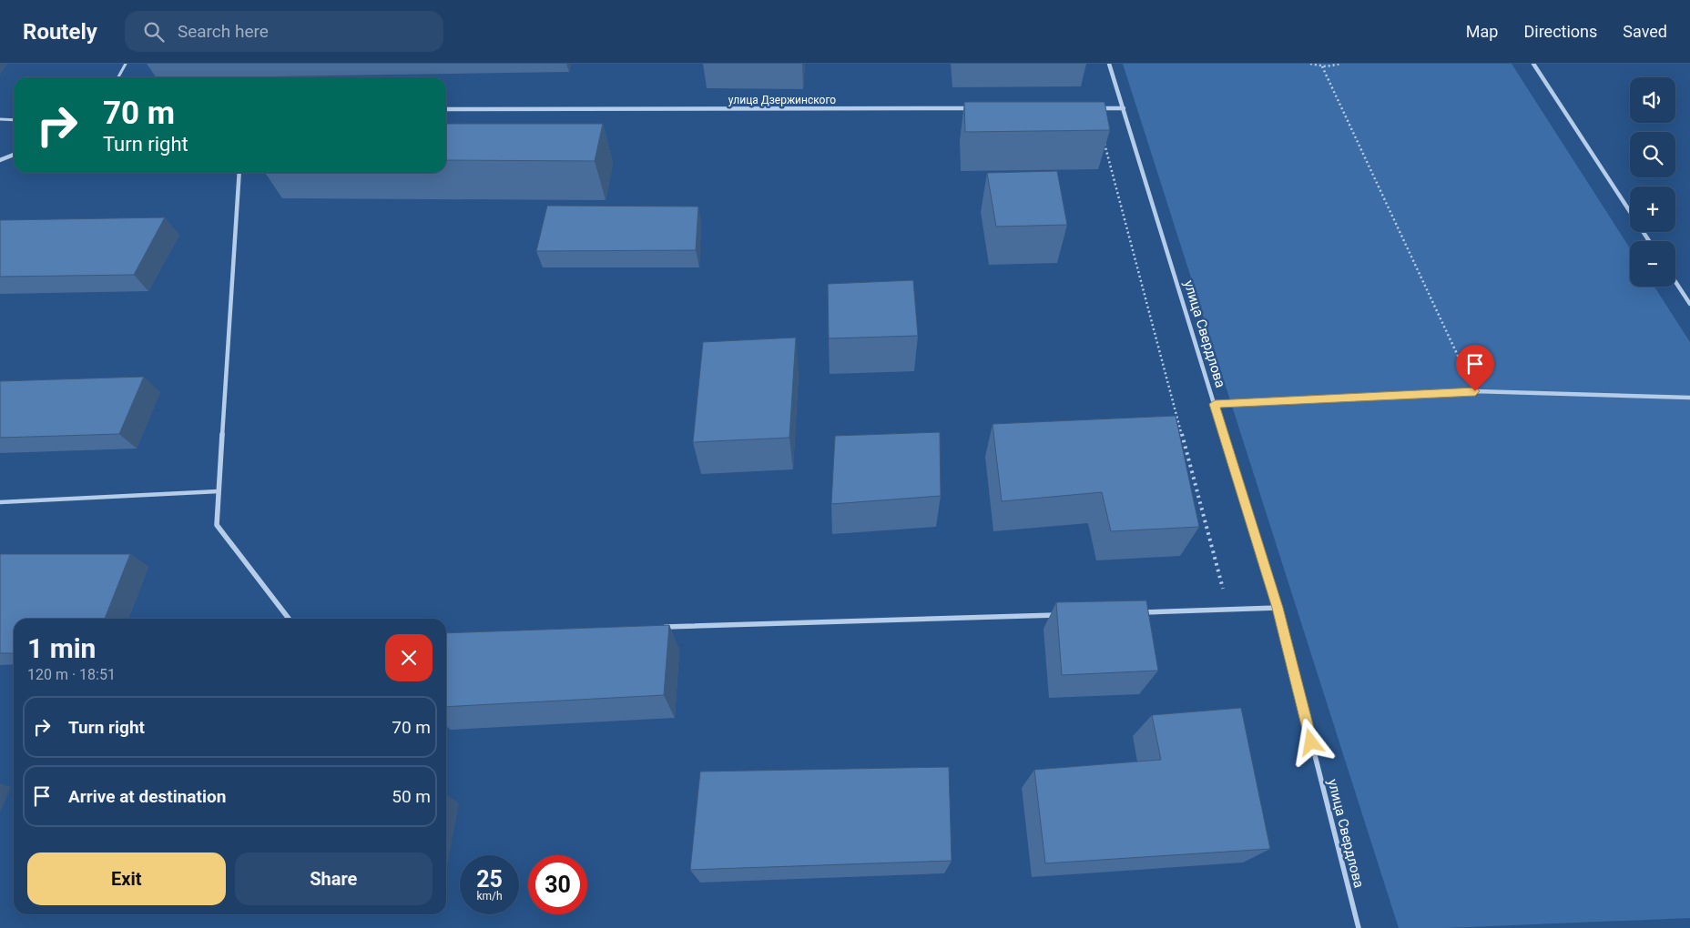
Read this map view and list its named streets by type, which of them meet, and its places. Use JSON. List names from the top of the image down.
{
  "streets": {
    "street": ["улица Дзержинского", "улица Свердлова"]
  },
  "page": {
    "header": "Routely",
    "search": "Search here",
    "nav": ["Map", "Directions", "Saved"],
    "map_buttons": ["+", "−"],
    "turn": ["70 m", "Turn right"],
    "heading": ["1 min", "120 m · 18:51"],
    "list": [
      {
        "name": "Turn right",
        "value": "70 m"
      },
      {
        "name": "Arrive at destination",
        "value": "50 m"
      }
    ],
    "buttons": ["Exit", "Share"],
    "speed": "25 km/h",
    "limit": "30"
  }
}
